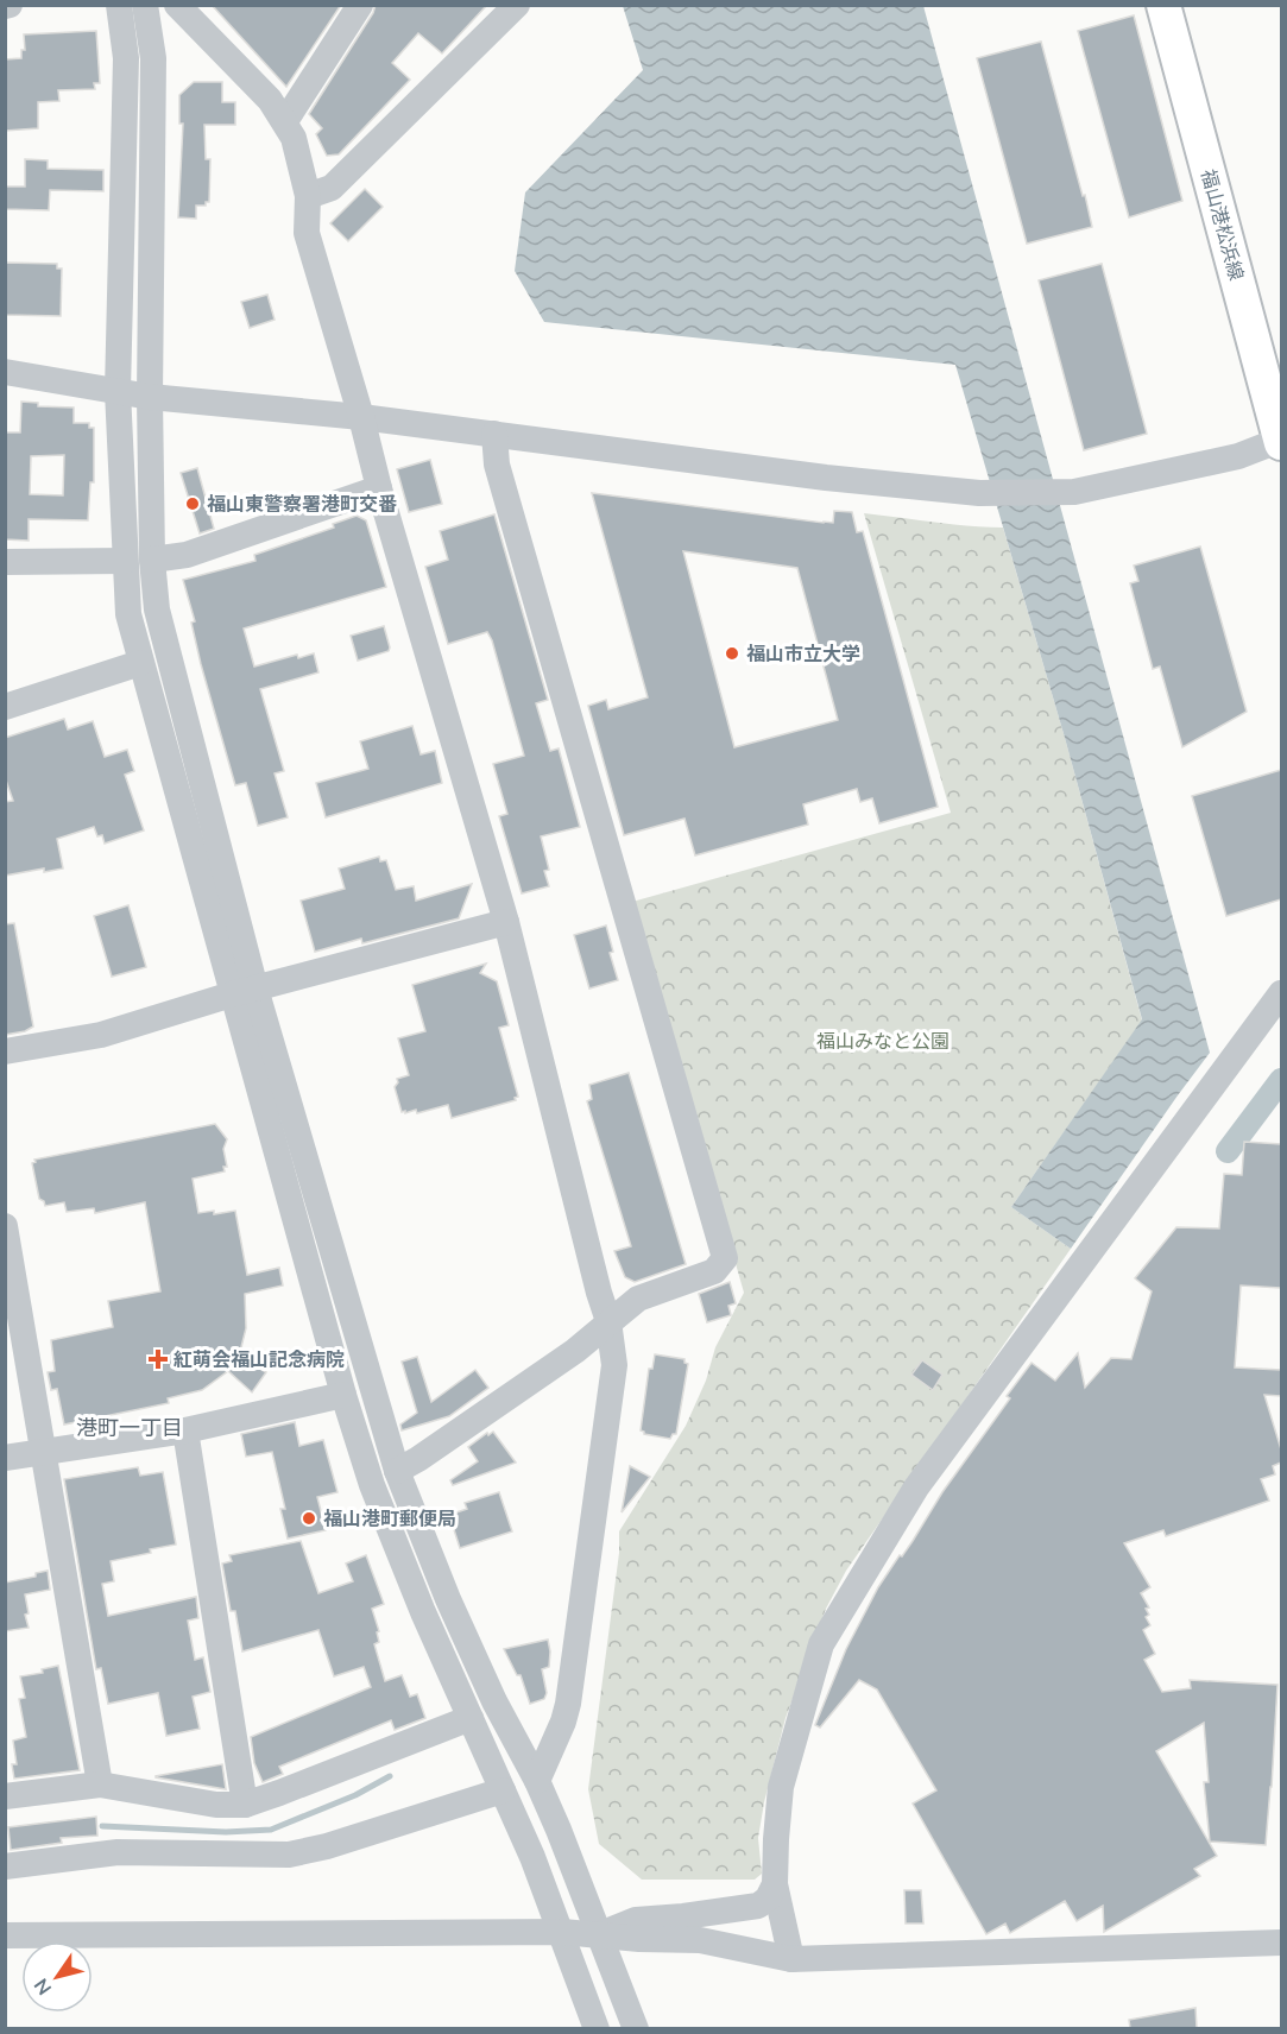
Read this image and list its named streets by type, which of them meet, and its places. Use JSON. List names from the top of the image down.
{
  "streets": {
    "main road": ["福山港松浜線"]
  },
  "districts": ["港町一丁目"],
  "parks": ["福山みなと公園"],
  "places": {
    "other": ["福山東警察署港町交番", "福山市立大学", "福山港町郵便局"],
    "health": ["紅萌会福山記念病院"]
  },
  "north": "bottom left"
}
